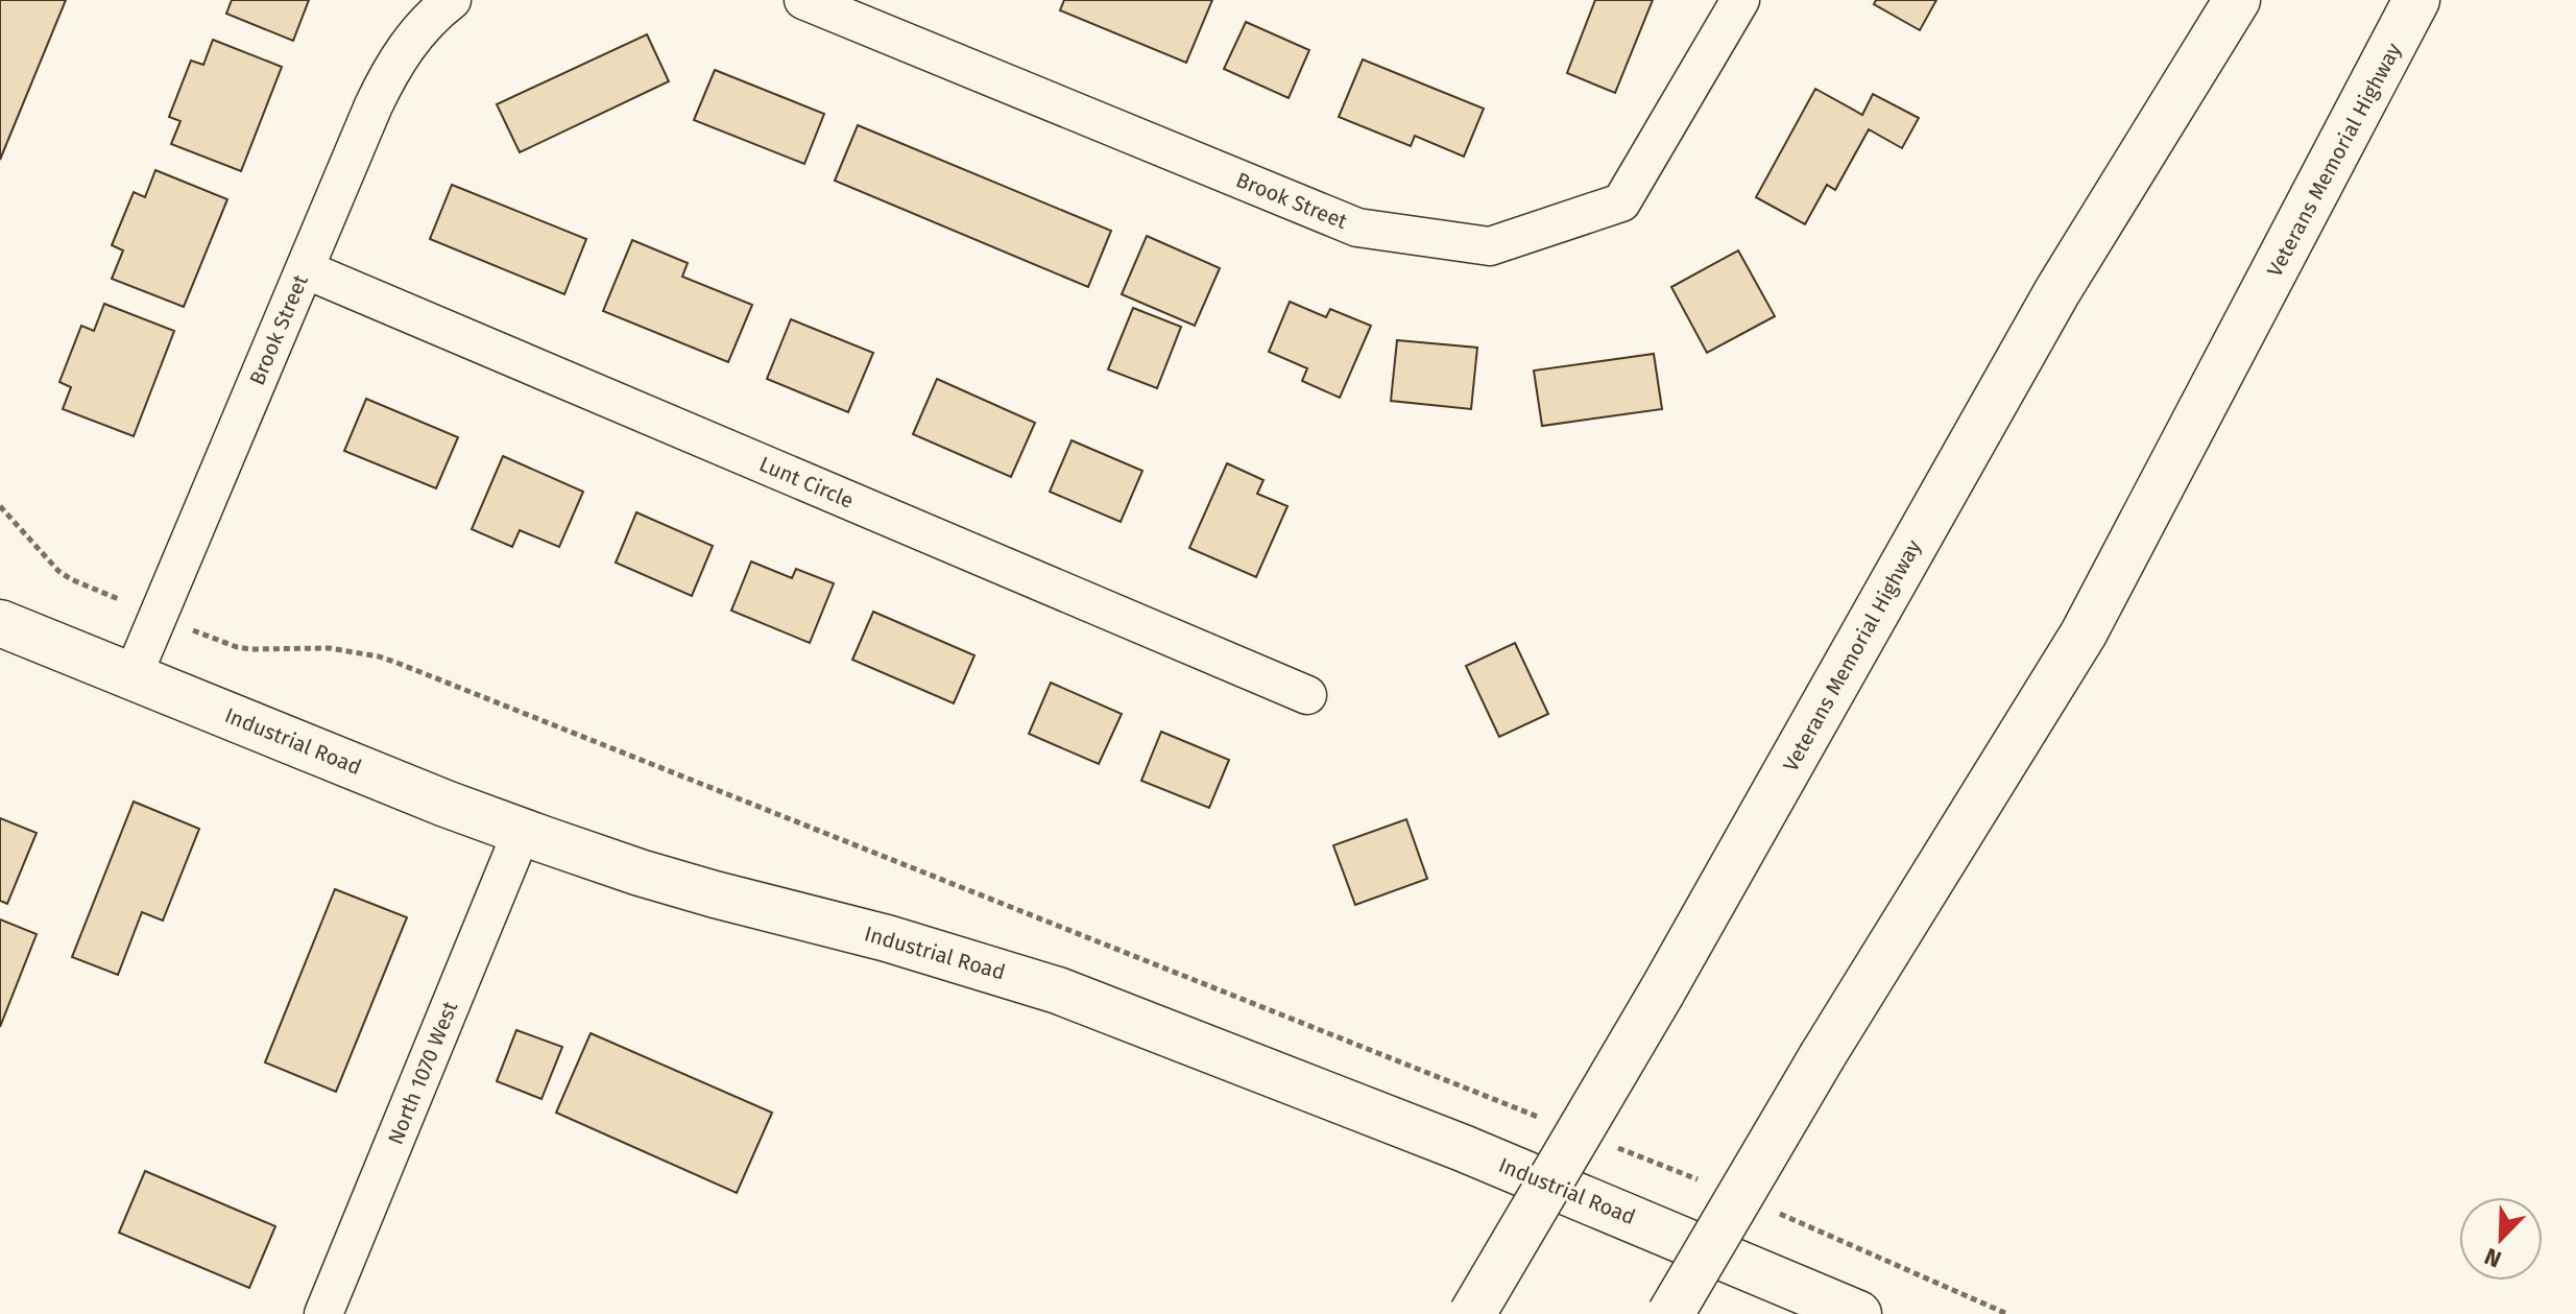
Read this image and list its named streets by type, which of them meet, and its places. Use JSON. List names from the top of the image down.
{
  "streets": {
    "main road": ["Veterans Memorial Highway", "Industrial Road"],
    "street": ["Brook Street", "Lunt Circle", "North 1070 West"]
  },
  "crossings": [
    ["Brook Street", "Lunt Circle"],
    ["Brook Street", "Industrial Road"],
    ["Industrial Road", "North 1070 West"]
  ],
  "north": "bottom left"
}
